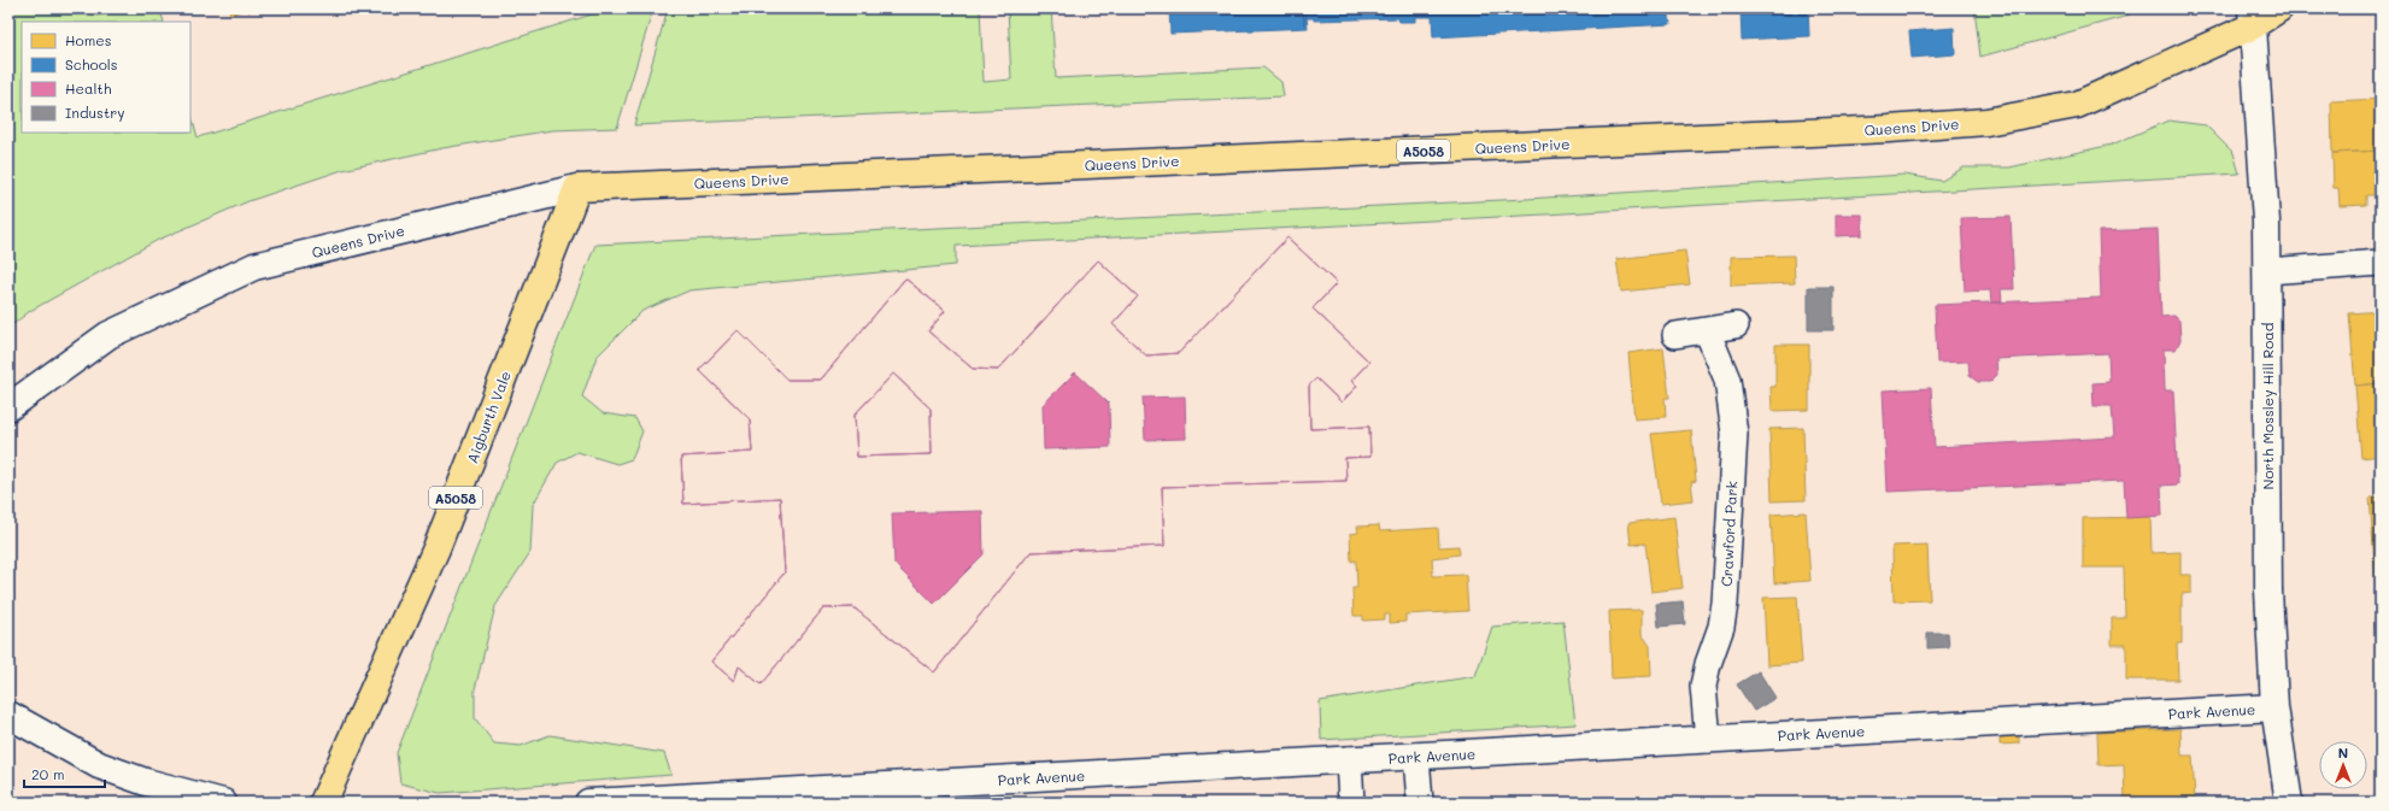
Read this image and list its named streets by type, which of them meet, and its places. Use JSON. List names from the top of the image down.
{
  "streets": {
    "main road": ["Queens Drive", "A5058", "Aigburth Vale"],
    "street": ["North Mossley Hill Road", "Crawford Park", "Park Avenue"]
  },
  "crossings": [
    ["Queens Drive", "North Mossley Hill Road"],
    ["Queens Drive", "Aigburth Vale"],
    ["North Mossley Hill Road", "Park Avenue"],
    ["Crawford Park", "Park Avenue"]
  ],
  "legend": [
    "Homes",
    "Schools",
    "Health",
    "Industry"
  ],
  "scale_bar": "20 m",
  "north": "top"
}
